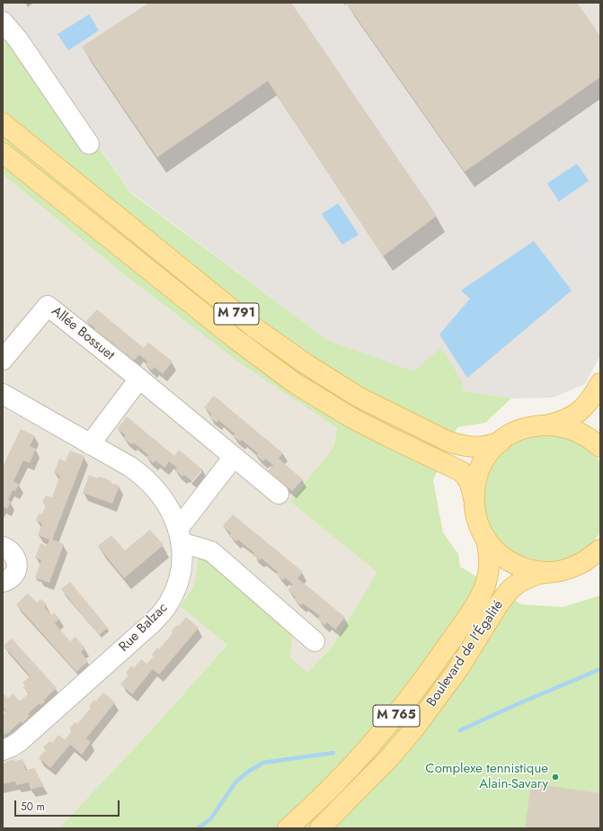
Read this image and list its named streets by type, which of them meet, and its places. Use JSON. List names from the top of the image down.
{
  "streets": {
    "main road": ["M 791", "Boulevard de l'Égalité", "M 765"],
    "street": ["Allée Bossuet", "Rue Balzac"]
  },
  "crossings": [
    ["M 791", "Boulevard de l'Égalité"]
  ],
  "places": ["Complexe tennistique Alain-Savary"],
  "scale_bar": "50 m"
}
